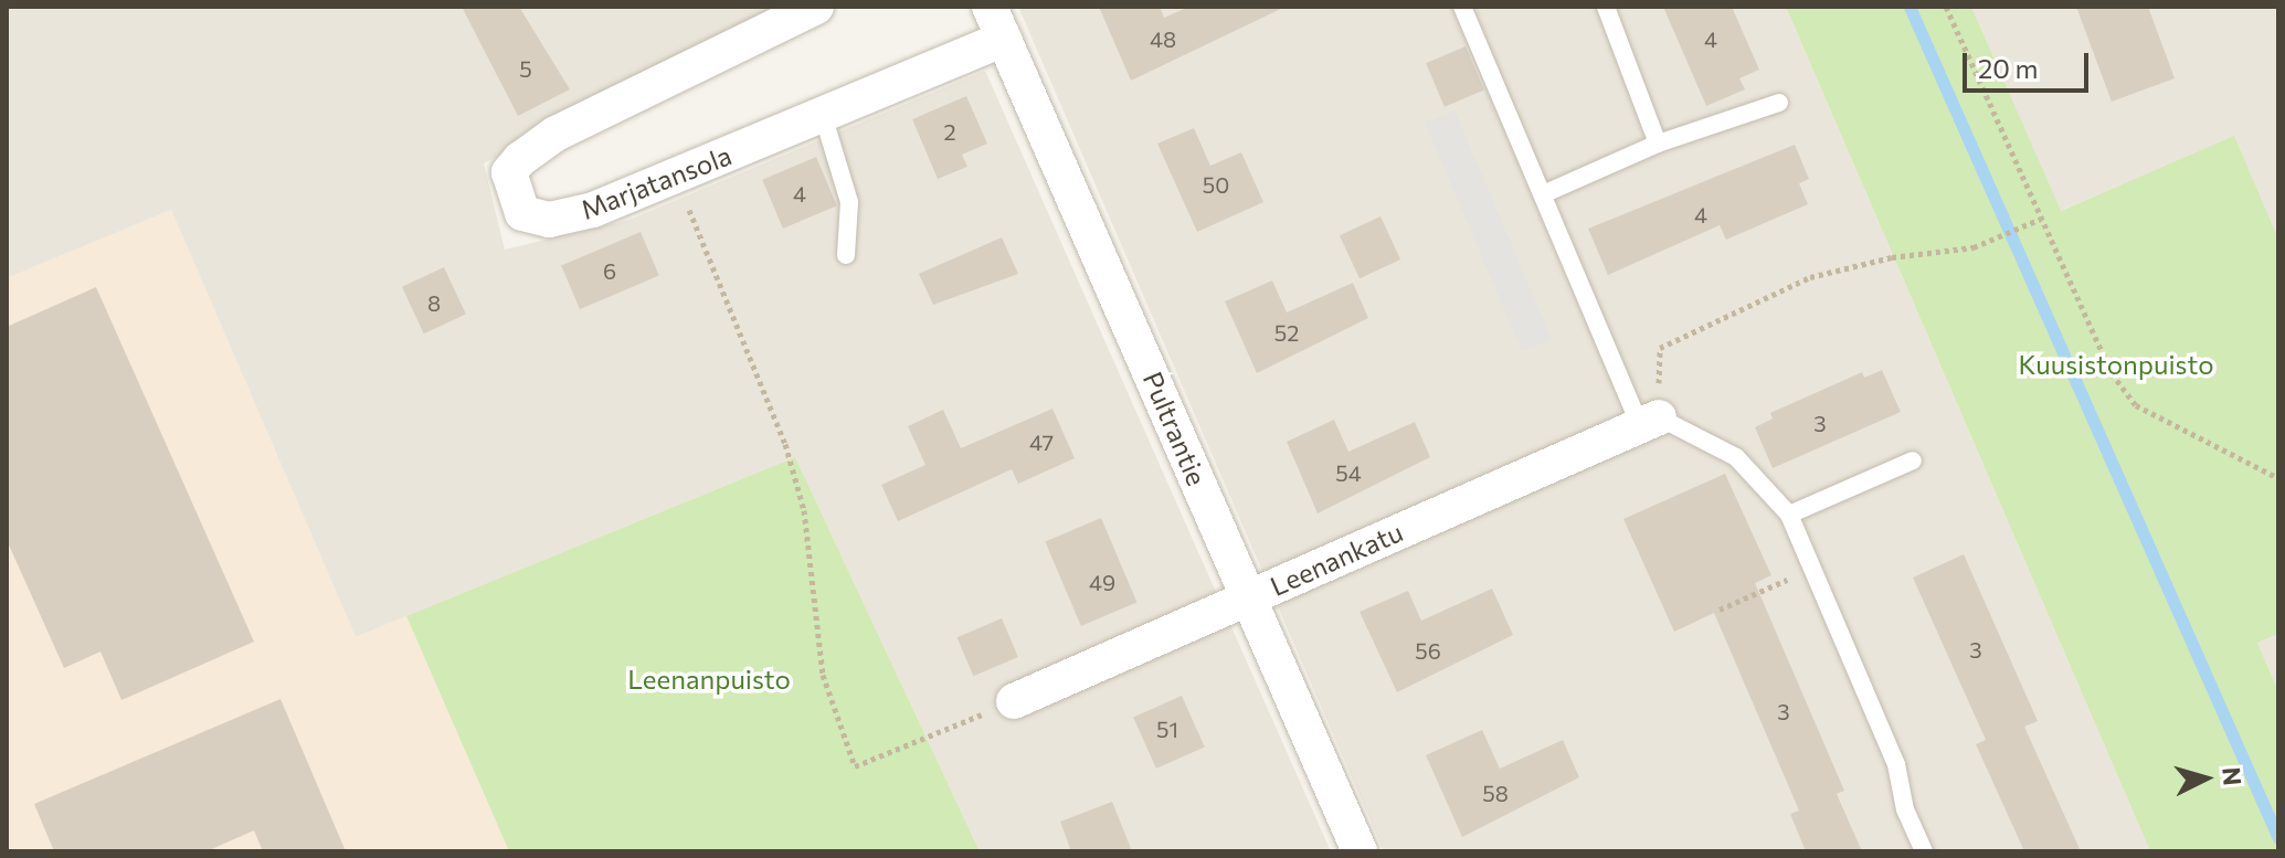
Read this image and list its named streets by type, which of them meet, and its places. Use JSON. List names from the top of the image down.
{
  "streets": {
    "street": ["Marjatansola", "Pultrantie", "Leenankatu"]
  },
  "crossings": [
    ["Marjatansola", "Pultrantie"],
    ["Pultrantie", "Leenankatu"]
  ],
  "parks": ["Kuusistonpuisto", "Leenanpuisto"],
  "house_numbers": [
    "48",
    "4",
    "5",
    "2",
    "50",
    "4",
    "4",
    "6",
    "8",
    "52",
    "3",
    "47",
    "54",
    "49",
    "3",
    "56",
    "3",
    "51",
    "58"
  ],
  "scale_bar": "20 m",
  "north": "right"
}
